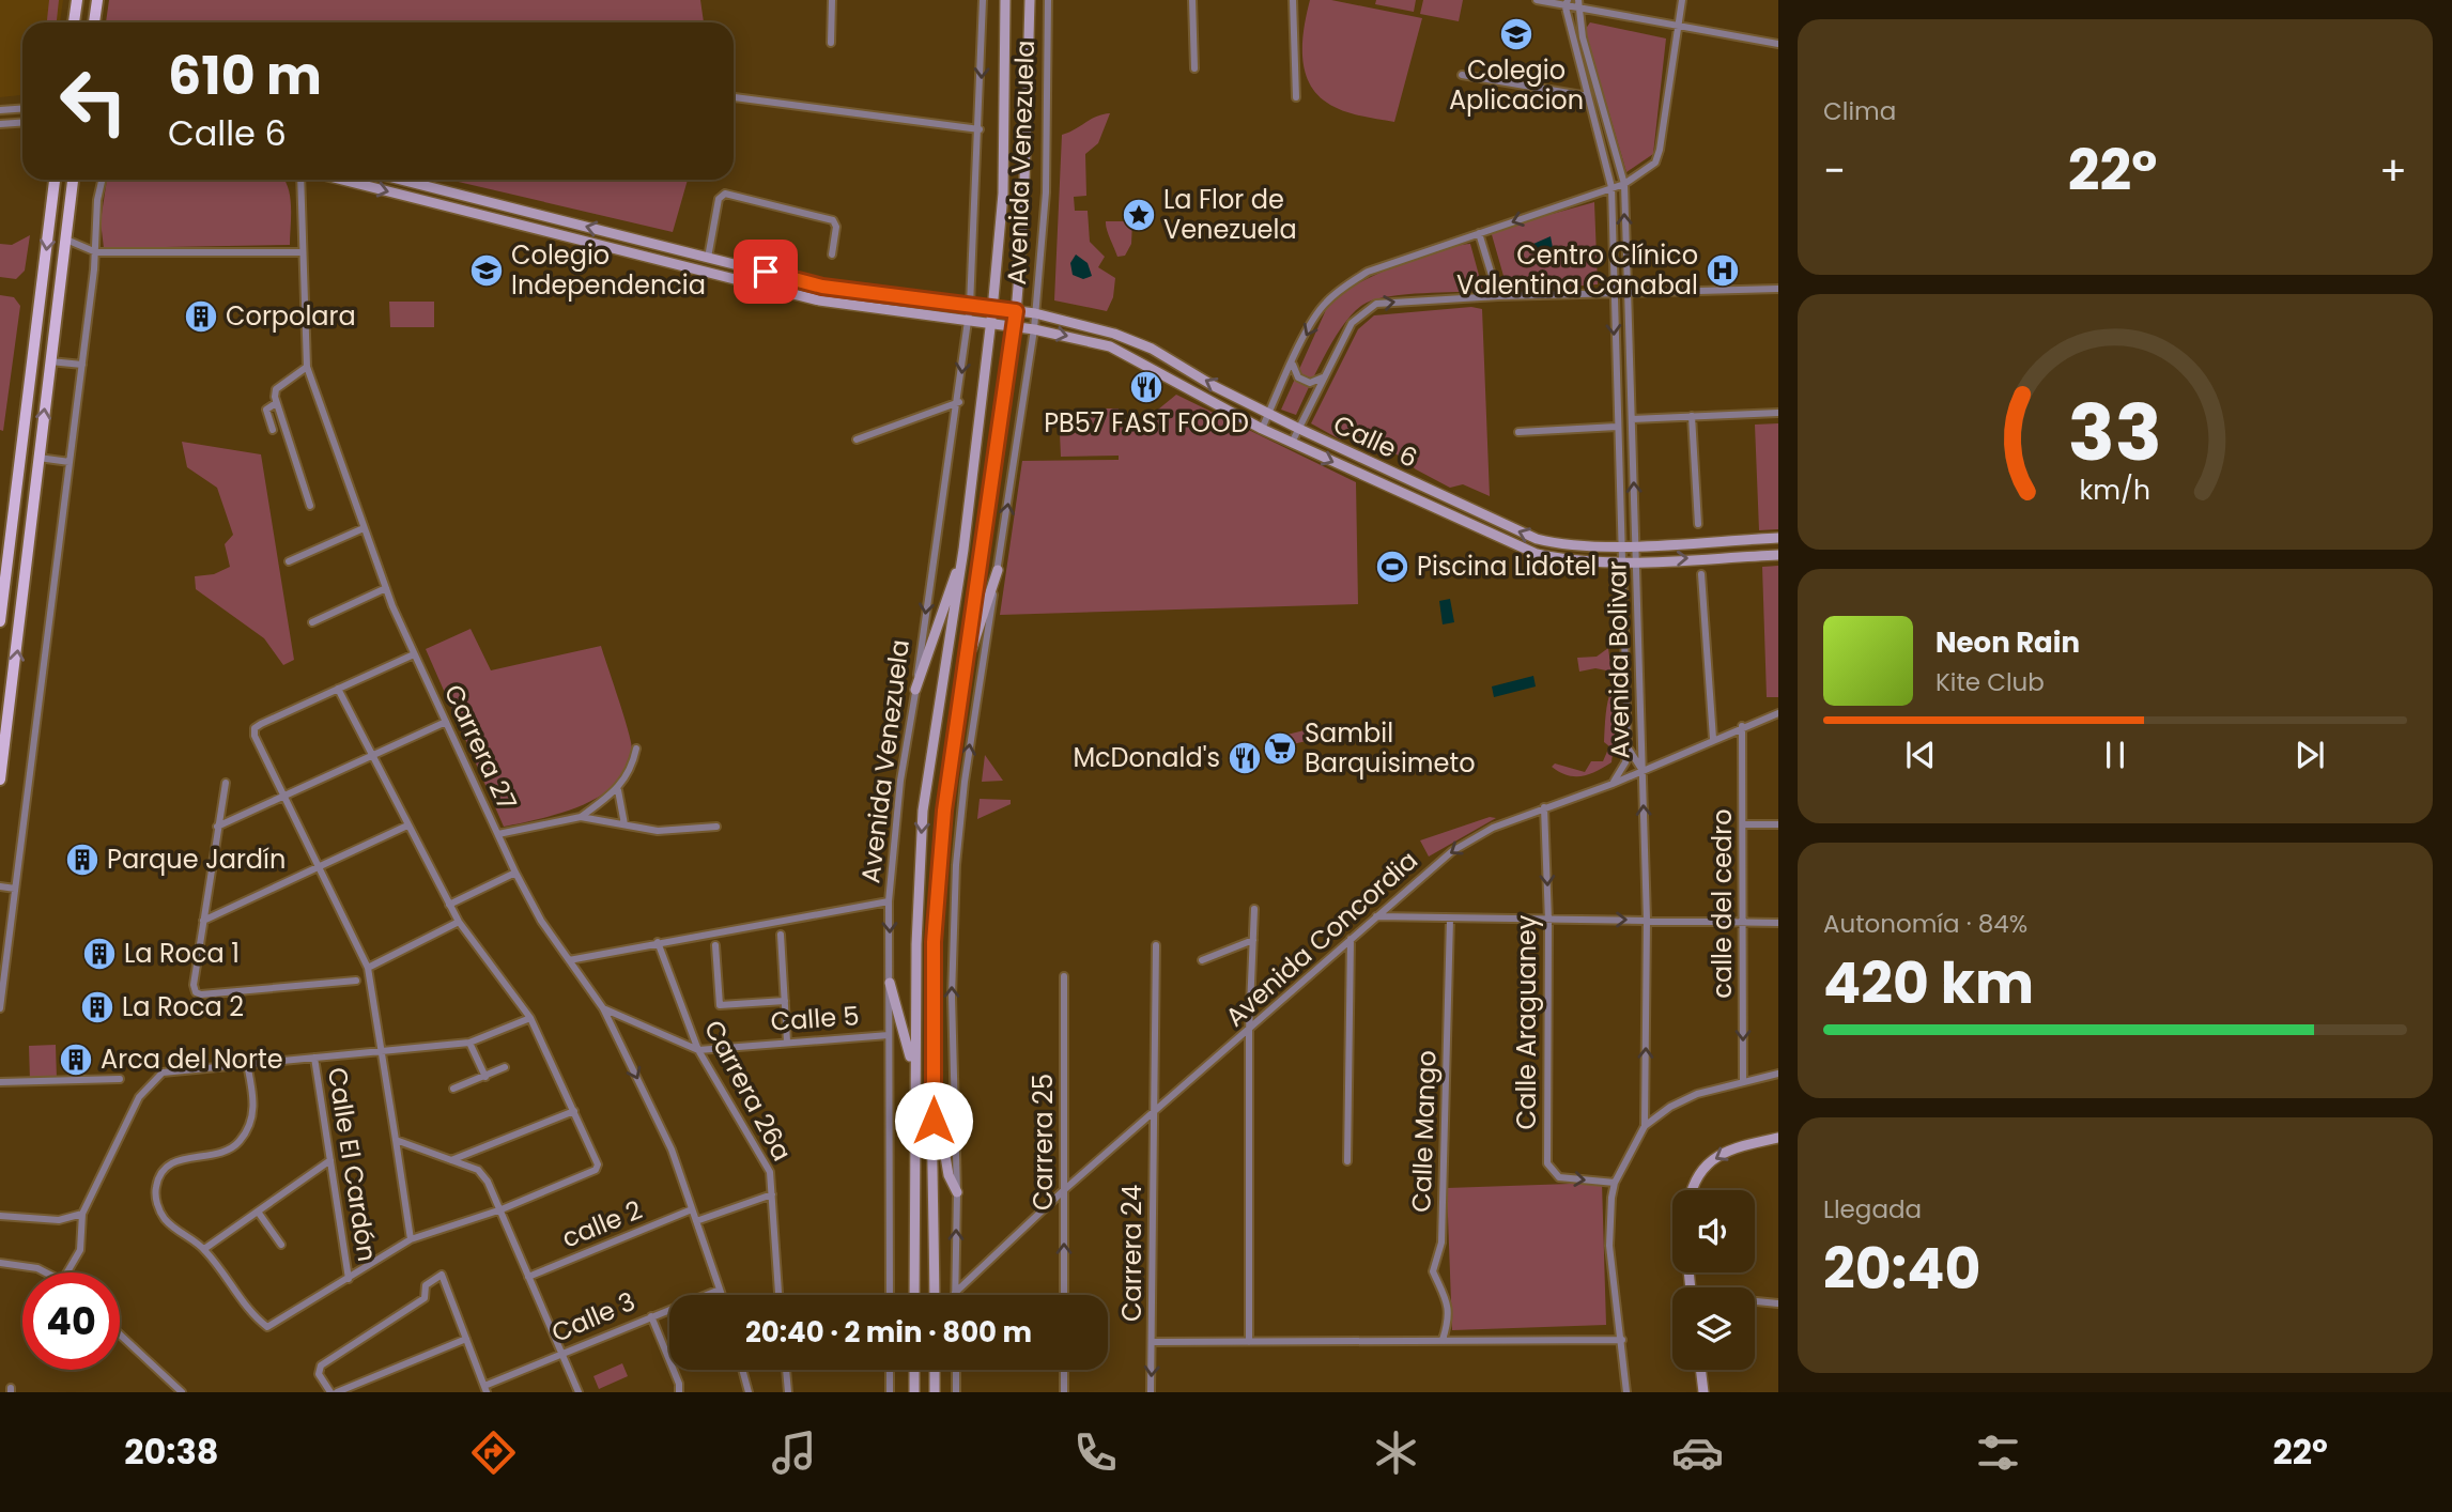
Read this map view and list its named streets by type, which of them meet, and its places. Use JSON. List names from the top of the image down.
{
  "streets": {
    "street": [
      "Avenida Venezuela",
      "Calle 6",
      "Avenida Bolivar",
      "Carrera 27",
      "calle del cedro",
      "Avenida Concordia",
      "Calle 5",
      "Calle Araguaney",
      "Carrera 26a",
      "Calle Mango",
      "Carrera 25",
      "Calle El Cardón",
      "calle 2",
      "Carrera 24",
      "Calle 3"
    ]
  },
  "crossings": [
    ["Avenida Venezuela", "Calle 6"],
    ["Avenida Venezuela", "Avenida Concordia"],
    ["Avenida Venezuela", "Calle 5"],
    ["Calle 6", "Avenida Bolivar"],
    ["Avenida Bolivar", "Avenida Concordia"],
    ["Carrera 27", "calle 2"],
    ["Carrera 27", "Calle 3"],
    ["calle del cedro", "Avenida Concordia"],
    ["Avenida Concordia", "Calle Araguaney"],
    ["Avenida Concordia", "Carrera 25"],
    ["Avenida Concordia", "Carrera 24"],
    ["Calle 5", "Carrera 26a"]
  ],
  "one_way": ["calle del cedro", "Calle Araguaney"],
  "places": {
    "school or university": ["Colegio Aplicacion", "Colegio Independencia"],
    "place": ["La Flor de Venezuela"],
    "hospital": ["Centro Clínico Valentina Canabal"],
    "building": [
      "Corpolara",
      "Parque Jardín",
      "La Roca 1",
      "La Roca 2",
      "Arca del Norte"
    ],
    "restaurant": ["PB57 FAST FOOD", "McDonald's"],
    "sports": ["Piscina Lidotel"],
    "supermarket": ["Sambil Barquisimeto"]
  },
  "page": {
    "tile": [
      "Clima",
      ["Autonomía · 84%", "420 km"],
      ["Llegada", "20:40"]
    ],
    "turn": ["610 m", "Calle 6"],
    "heat": ["−", "22°", "+"],
    "song": ["Neon Rain", "Kite Club"],
    "limit": "40",
    "trip": "20:40 · 2 min · 800 m",
    "tabs": ["20:38", "22°"],
    "gauge": ["33", "km/h"]
  }
}
